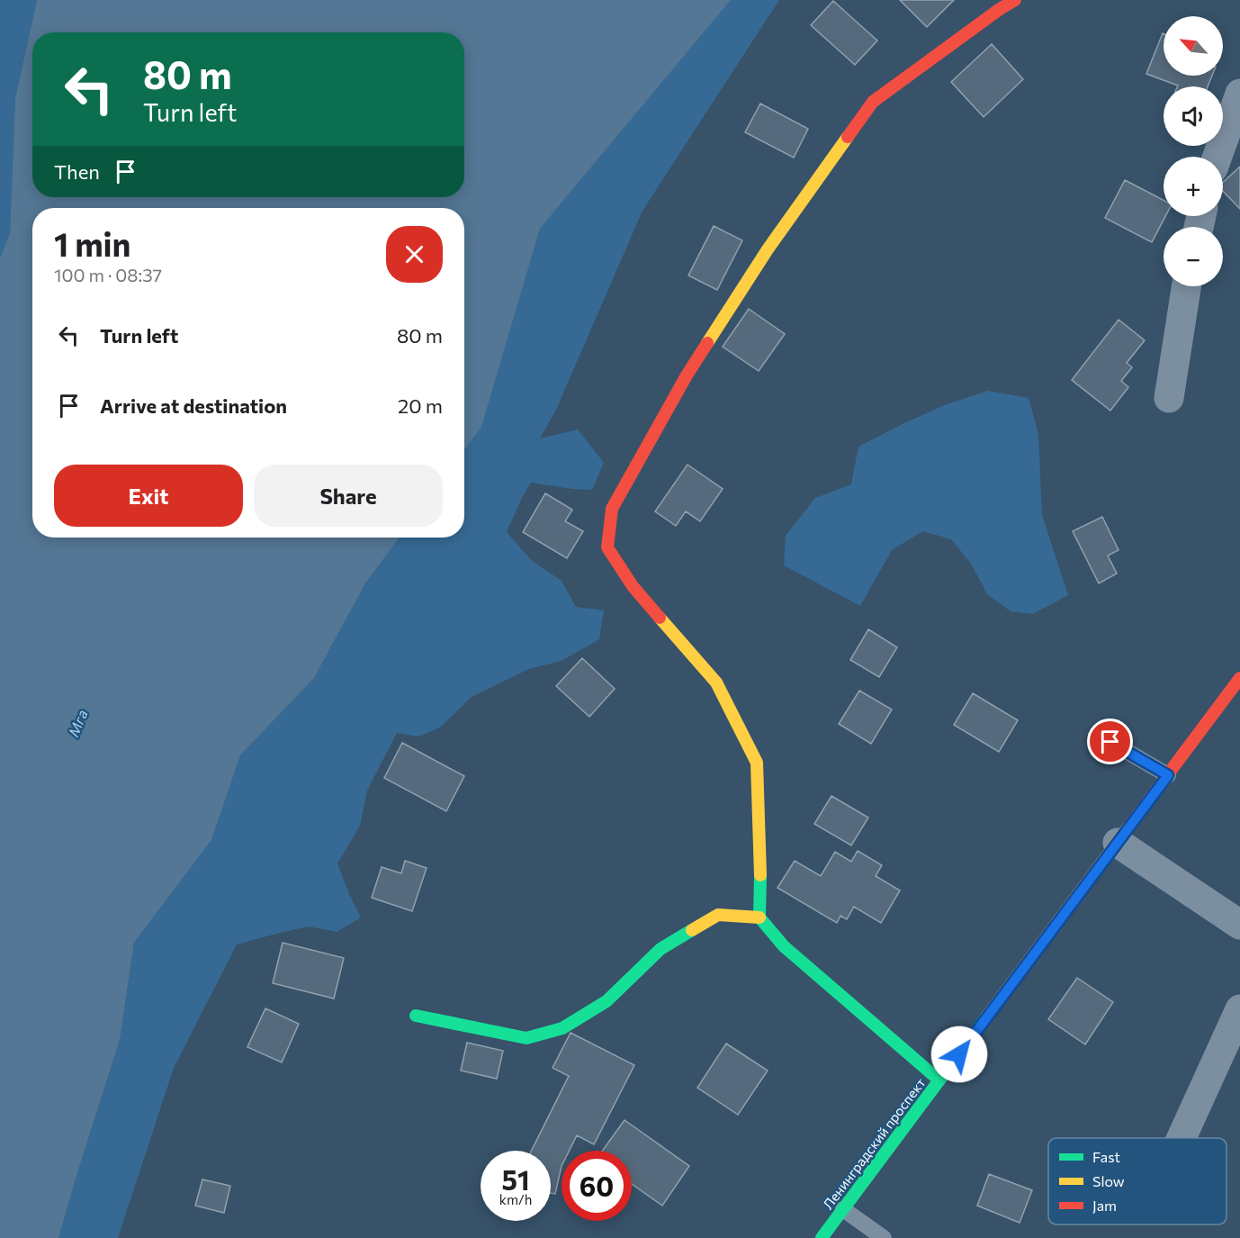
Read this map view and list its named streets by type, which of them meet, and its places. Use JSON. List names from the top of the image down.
{
  "streets": {
    "street": ["Ленинградский проспект"]
  },
  "water": ["Мга"],
  "legend": ["Fast", "Slow", "Jam"],
  "north": "top left",
  "page": {
    "map_buttons": ["+", "−"],
    "turn": ["80 m", "Turn left"],
    "then": "Then",
    "heading": ["1 min", "100 m · 08:37"],
    "list": [
      {
        "name": "Turn left",
        "value": "80 m"
      },
      {
        "name": "Arrive at destination",
        "value": "20 m"
      }
    ],
    "buttons": ["Exit", "Share"],
    "speed": "51 km/h",
    "limit": "60"
  }
}
